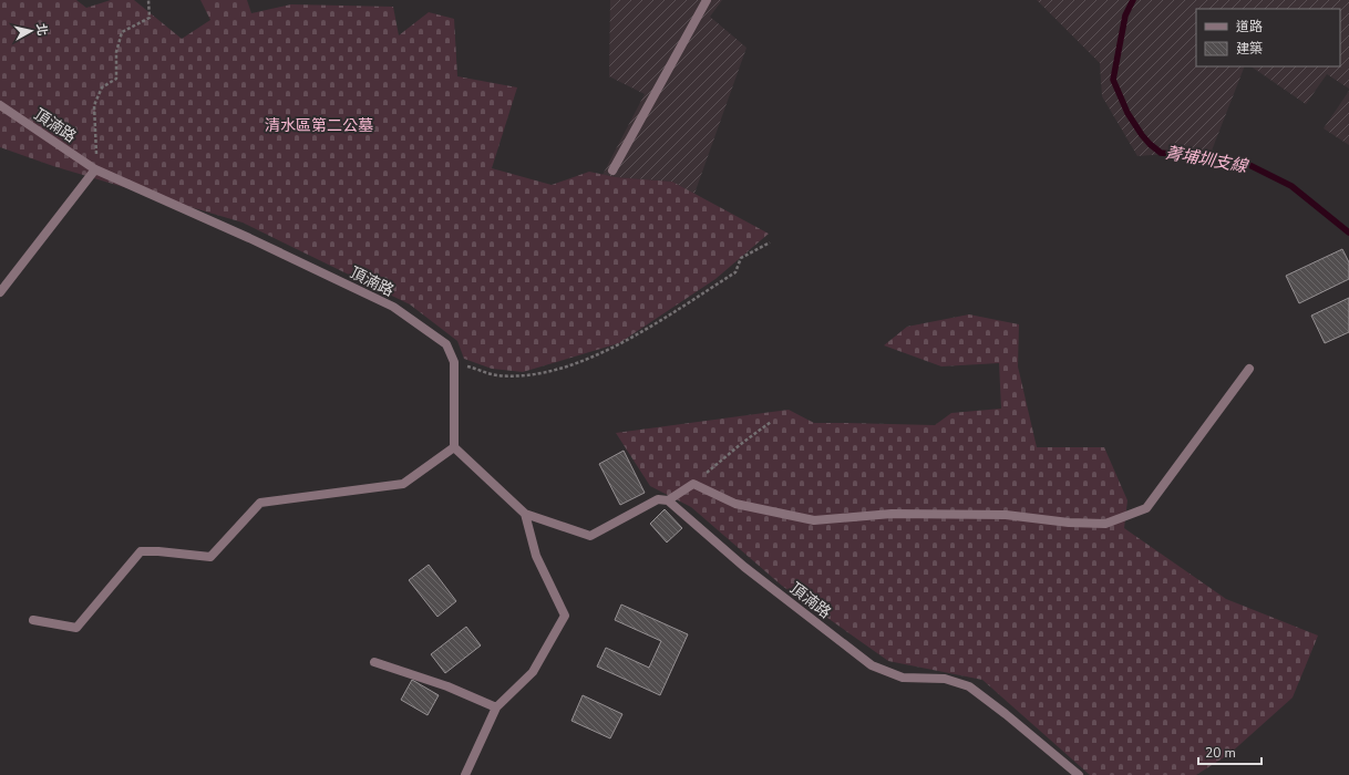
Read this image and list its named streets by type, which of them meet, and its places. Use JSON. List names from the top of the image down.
{
  "streets": {
    "street": ["頂湳路"]
  },
  "water": ["菁埔圳支線"],
  "parks": ["清水區第二公墓"],
  "legend": ["道路", "建築"],
  "scale_bar": "20 m",
  "north": "right"
}
